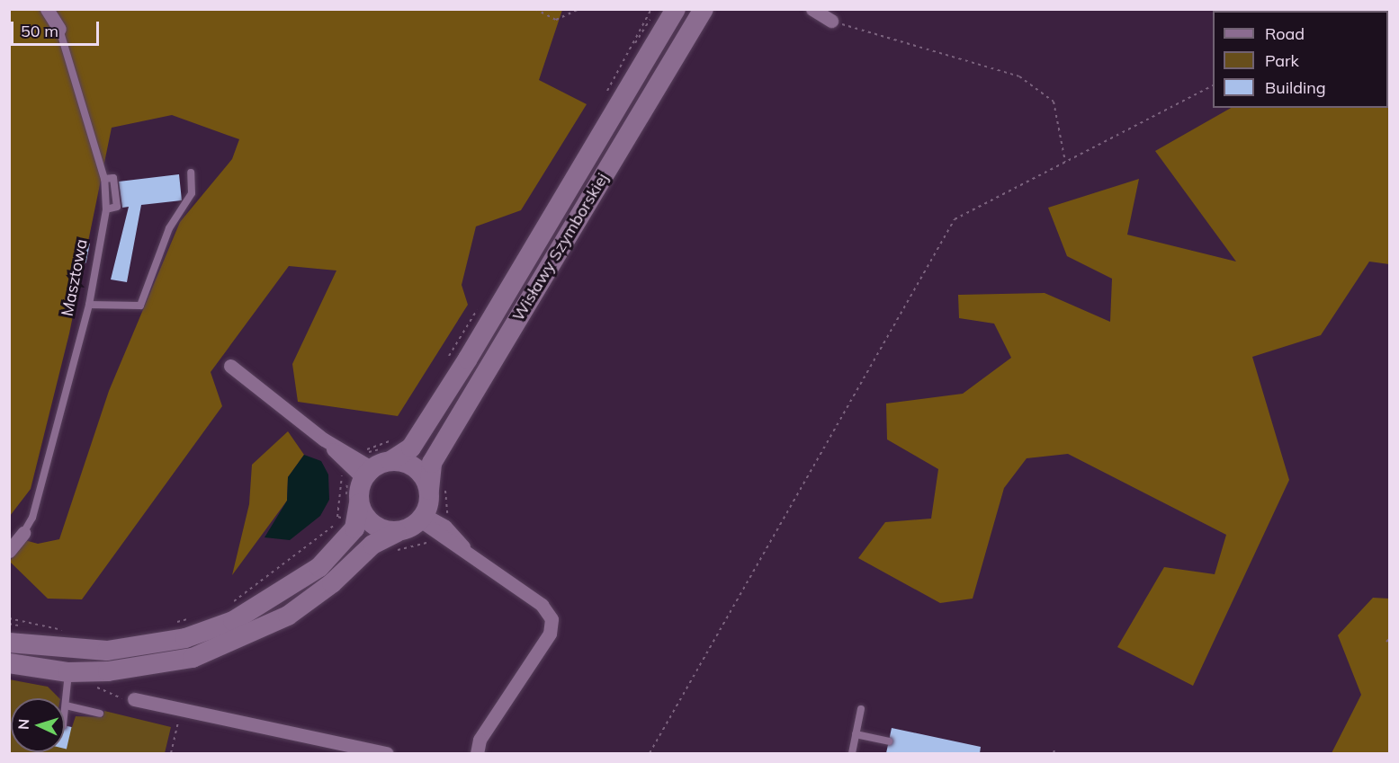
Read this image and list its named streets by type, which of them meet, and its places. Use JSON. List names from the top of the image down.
{
  "streets": {
    "main road": ["Wisławy Szymborskiej"],
    "street": ["Masztowa"]
  },
  "legend": ["Road", "Park", "Building"],
  "scale_bar": "50 m",
  "north": "left"
}
